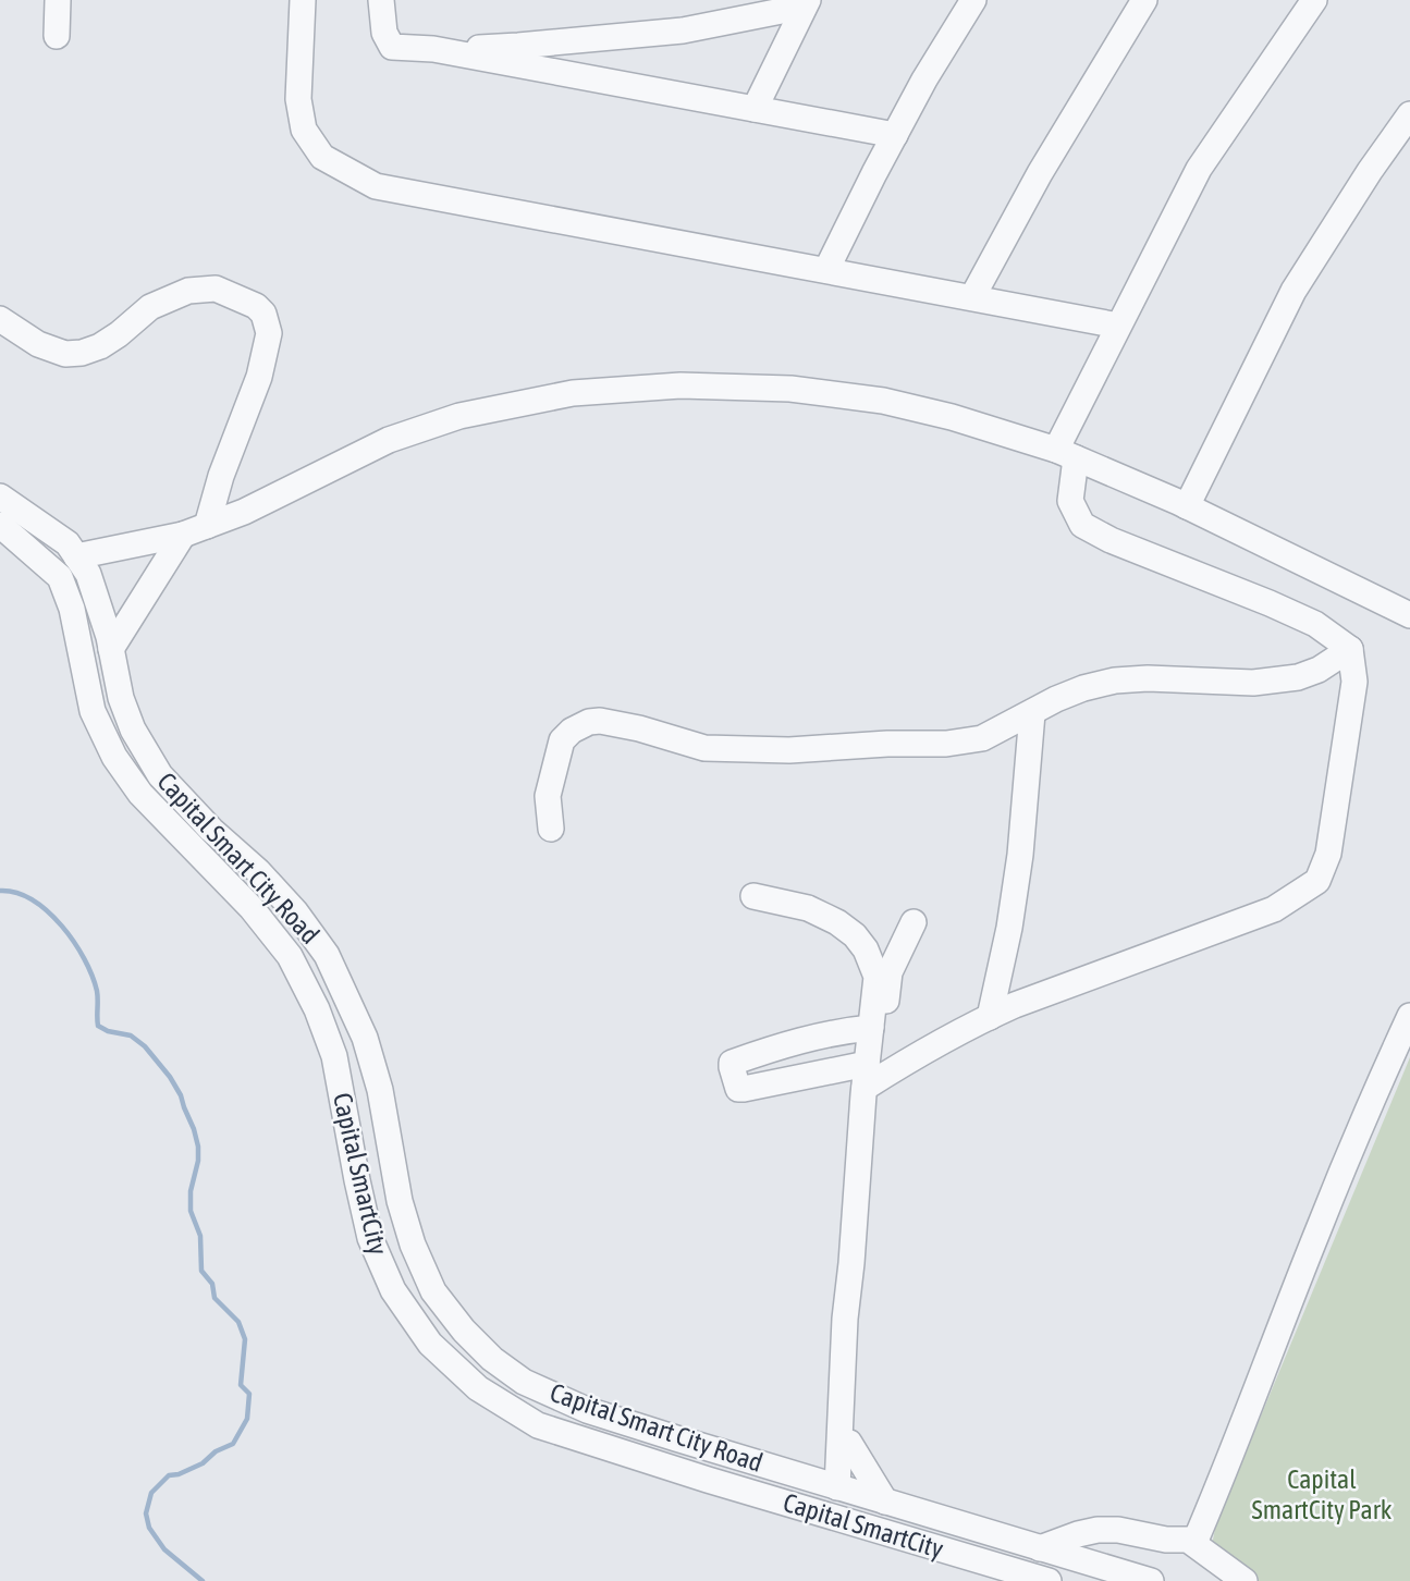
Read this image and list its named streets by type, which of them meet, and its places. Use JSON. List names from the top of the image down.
{
  "streets": {
    "street": ["Capital Smart City Road", "Capital SmartCity"]
  },
  "parks": ["Capital SmartCity Park"]
}
